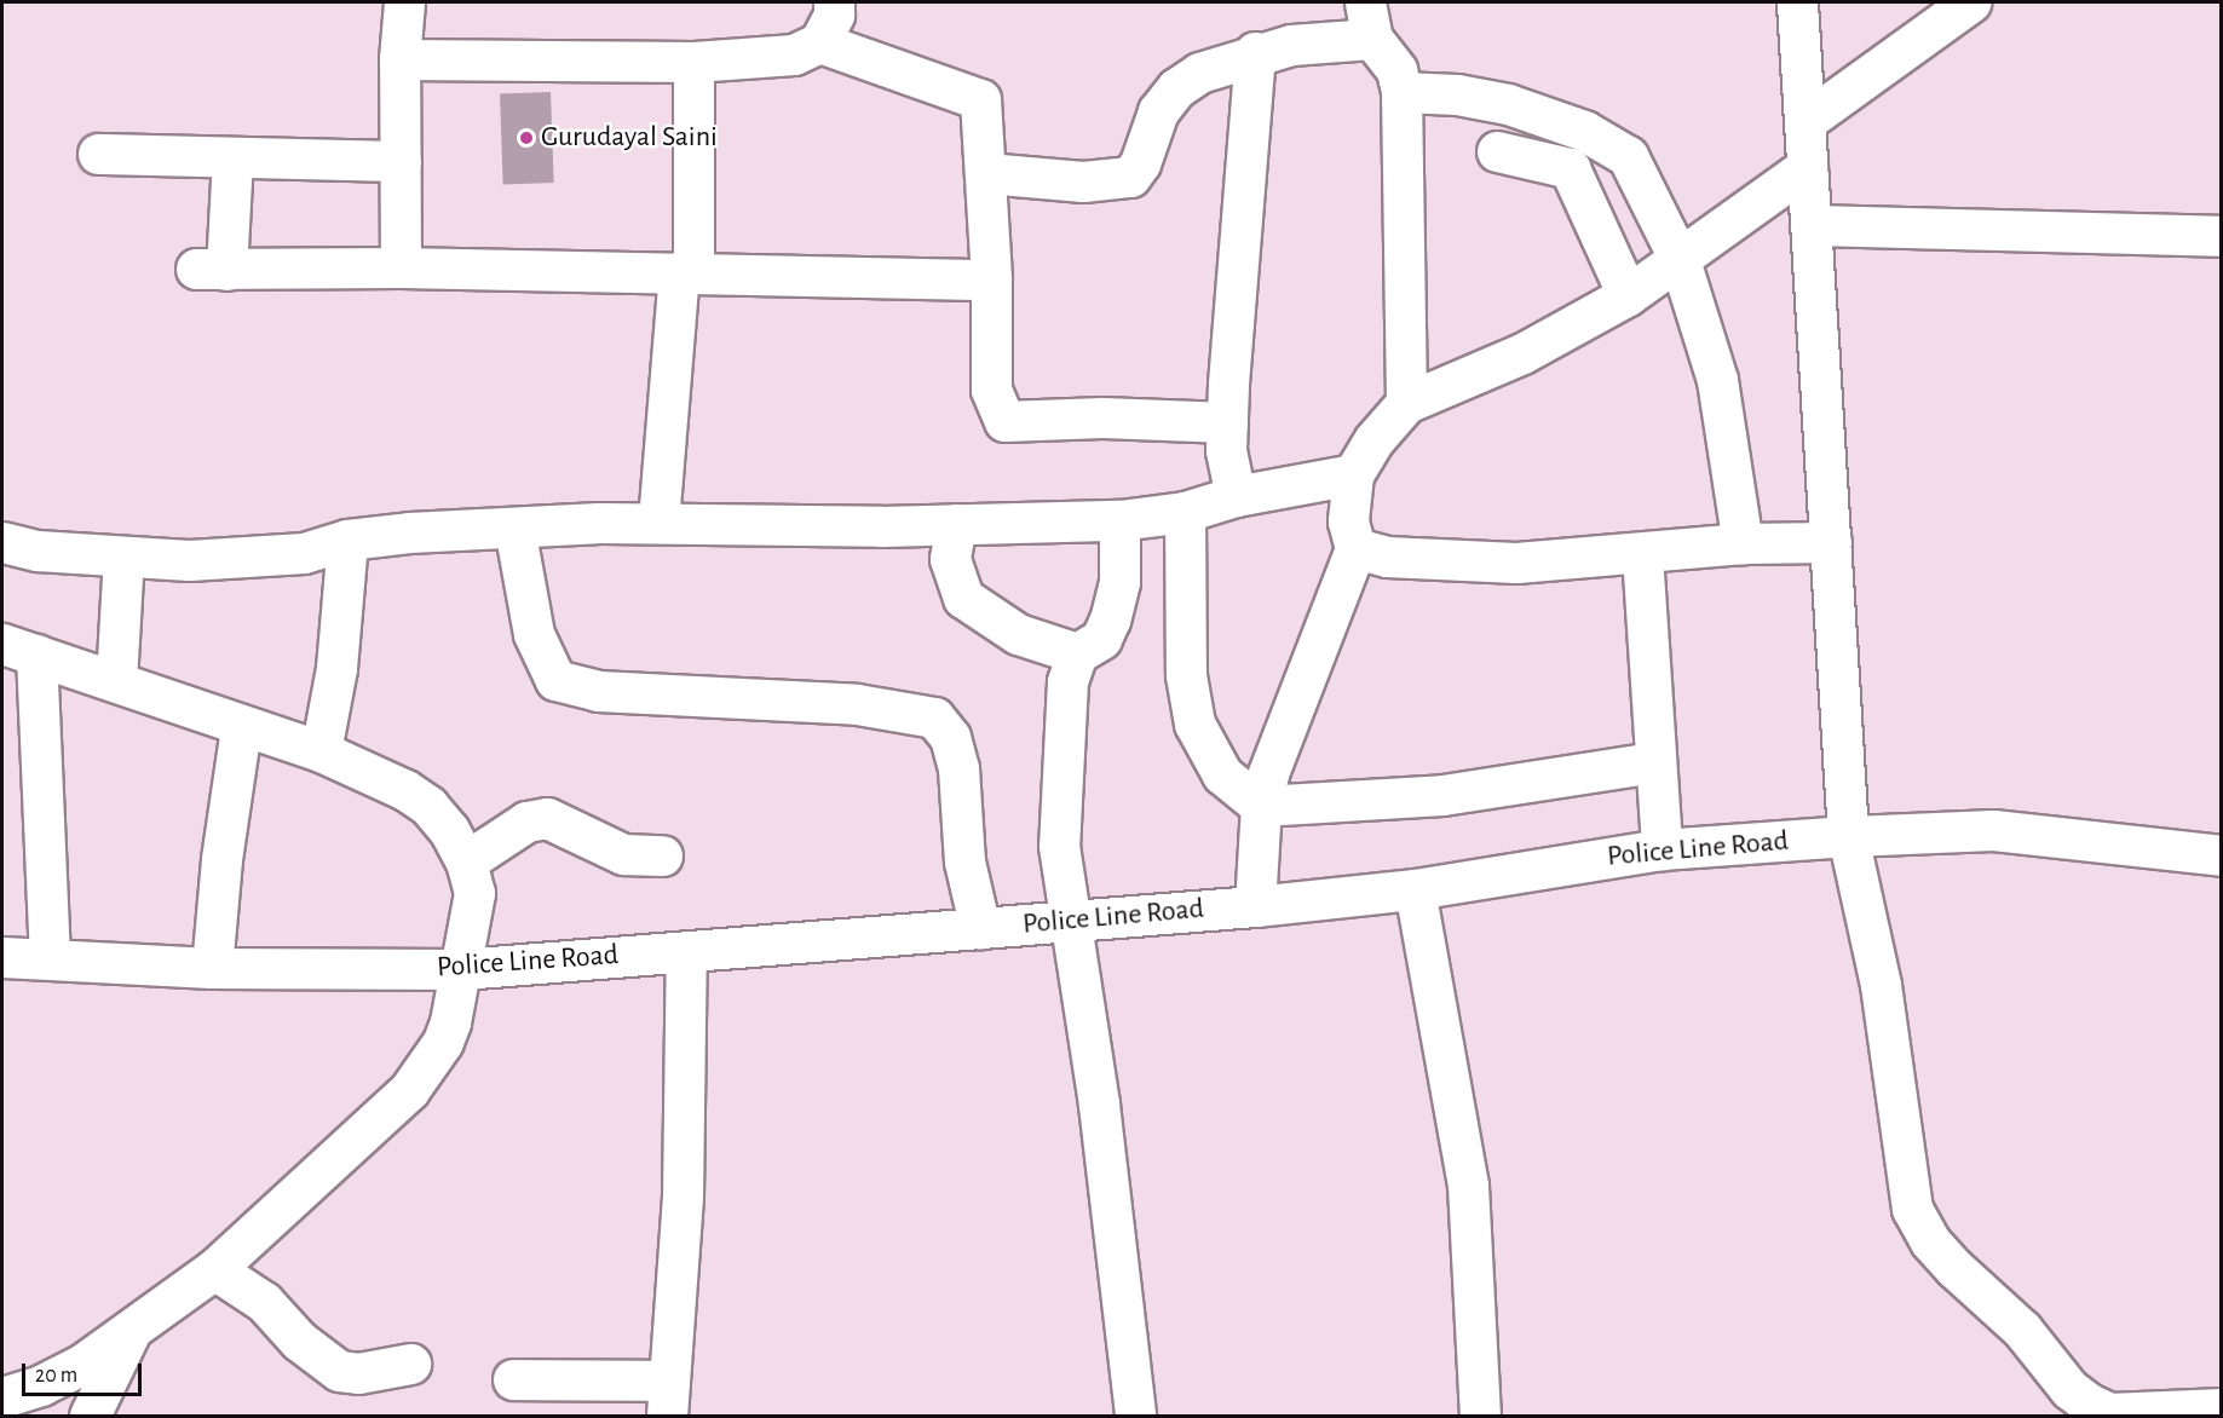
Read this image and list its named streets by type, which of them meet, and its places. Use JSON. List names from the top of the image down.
{
  "streets": {
    "street": ["Police Line Road"]
  },
  "places": ["Gurudayal Saini"],
  "scale_bar": "20 m"
}
